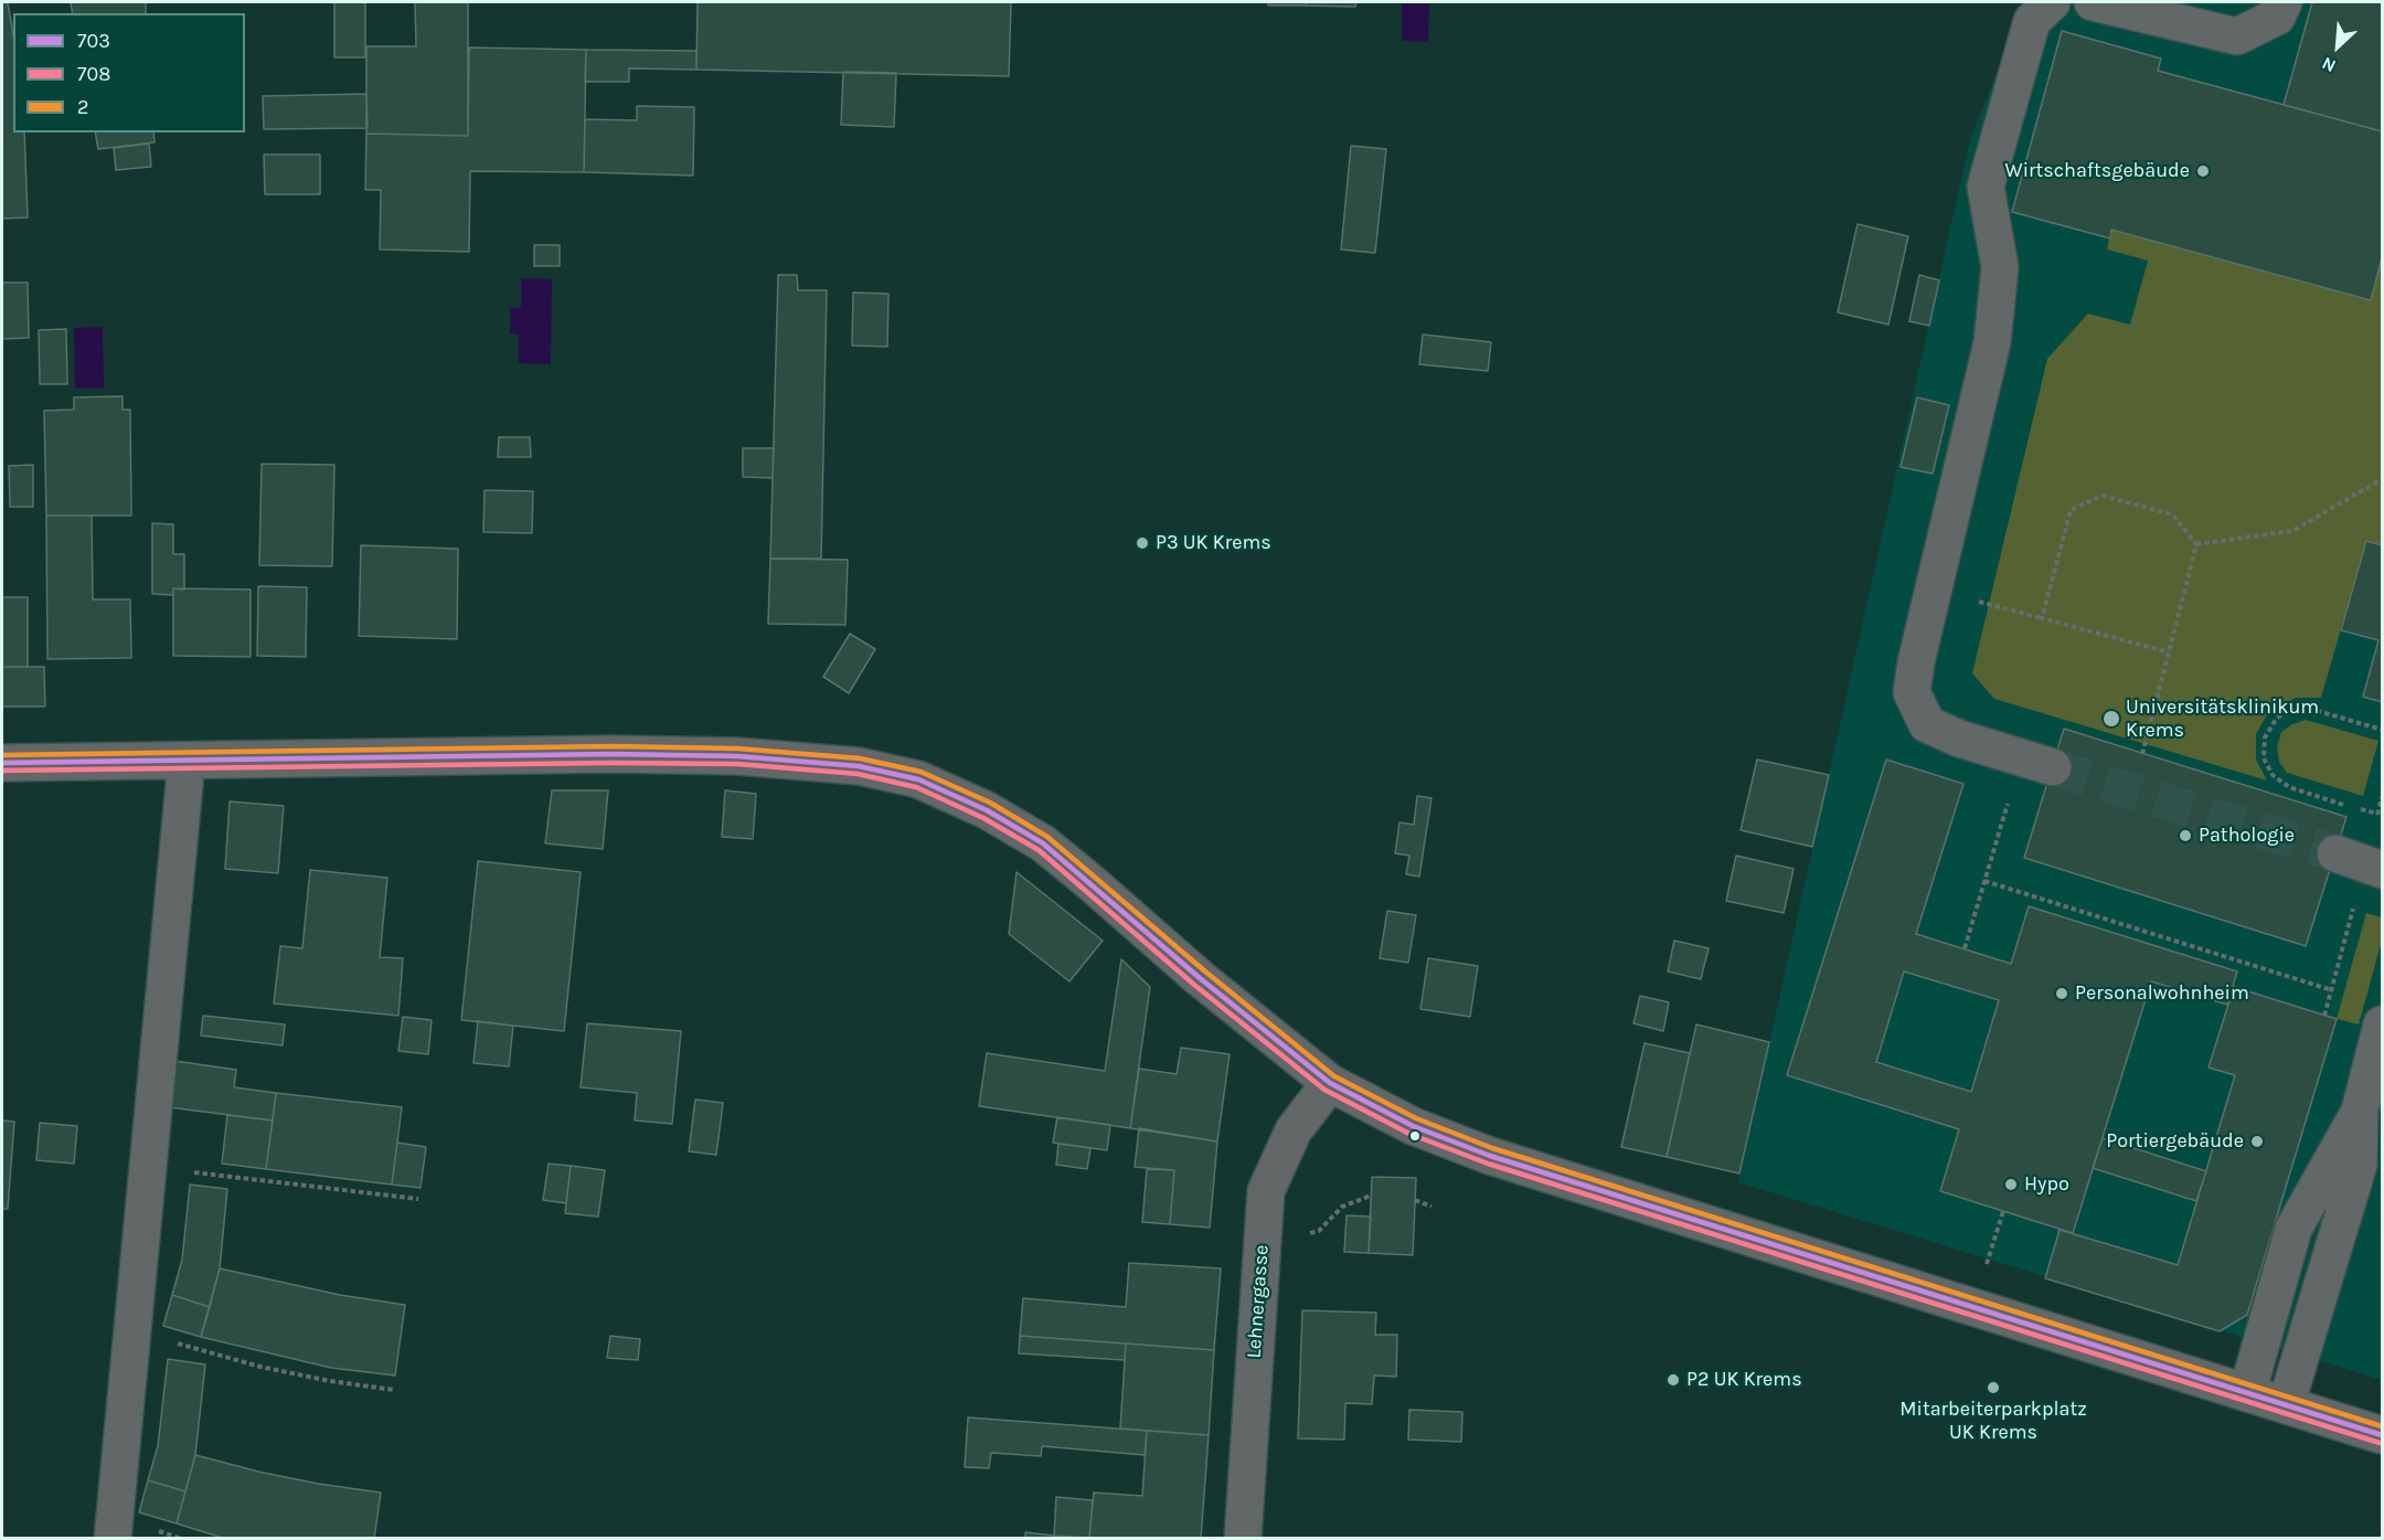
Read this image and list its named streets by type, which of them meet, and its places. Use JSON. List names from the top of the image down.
{
  "streets": {
    "street": ["Lehnergasse"]
  },
  "places": [
    "Wirtschaftsgebäude",
    "P3 UK Krems",
    "Universitätsklinikum Krems",
    "Pathologie",
    "Personalwohnheim",
    "Portiergebäude",
    "Hypo",
    "P2 UK Krems",
    "Mitarbeiterparkplatz UK Krems"
  ],
  "lines": ["transit line 2", "transit line 703", "transit line 708"],
  "legend": ["703", "708", "2"],
  "north": "bottom left"
}
